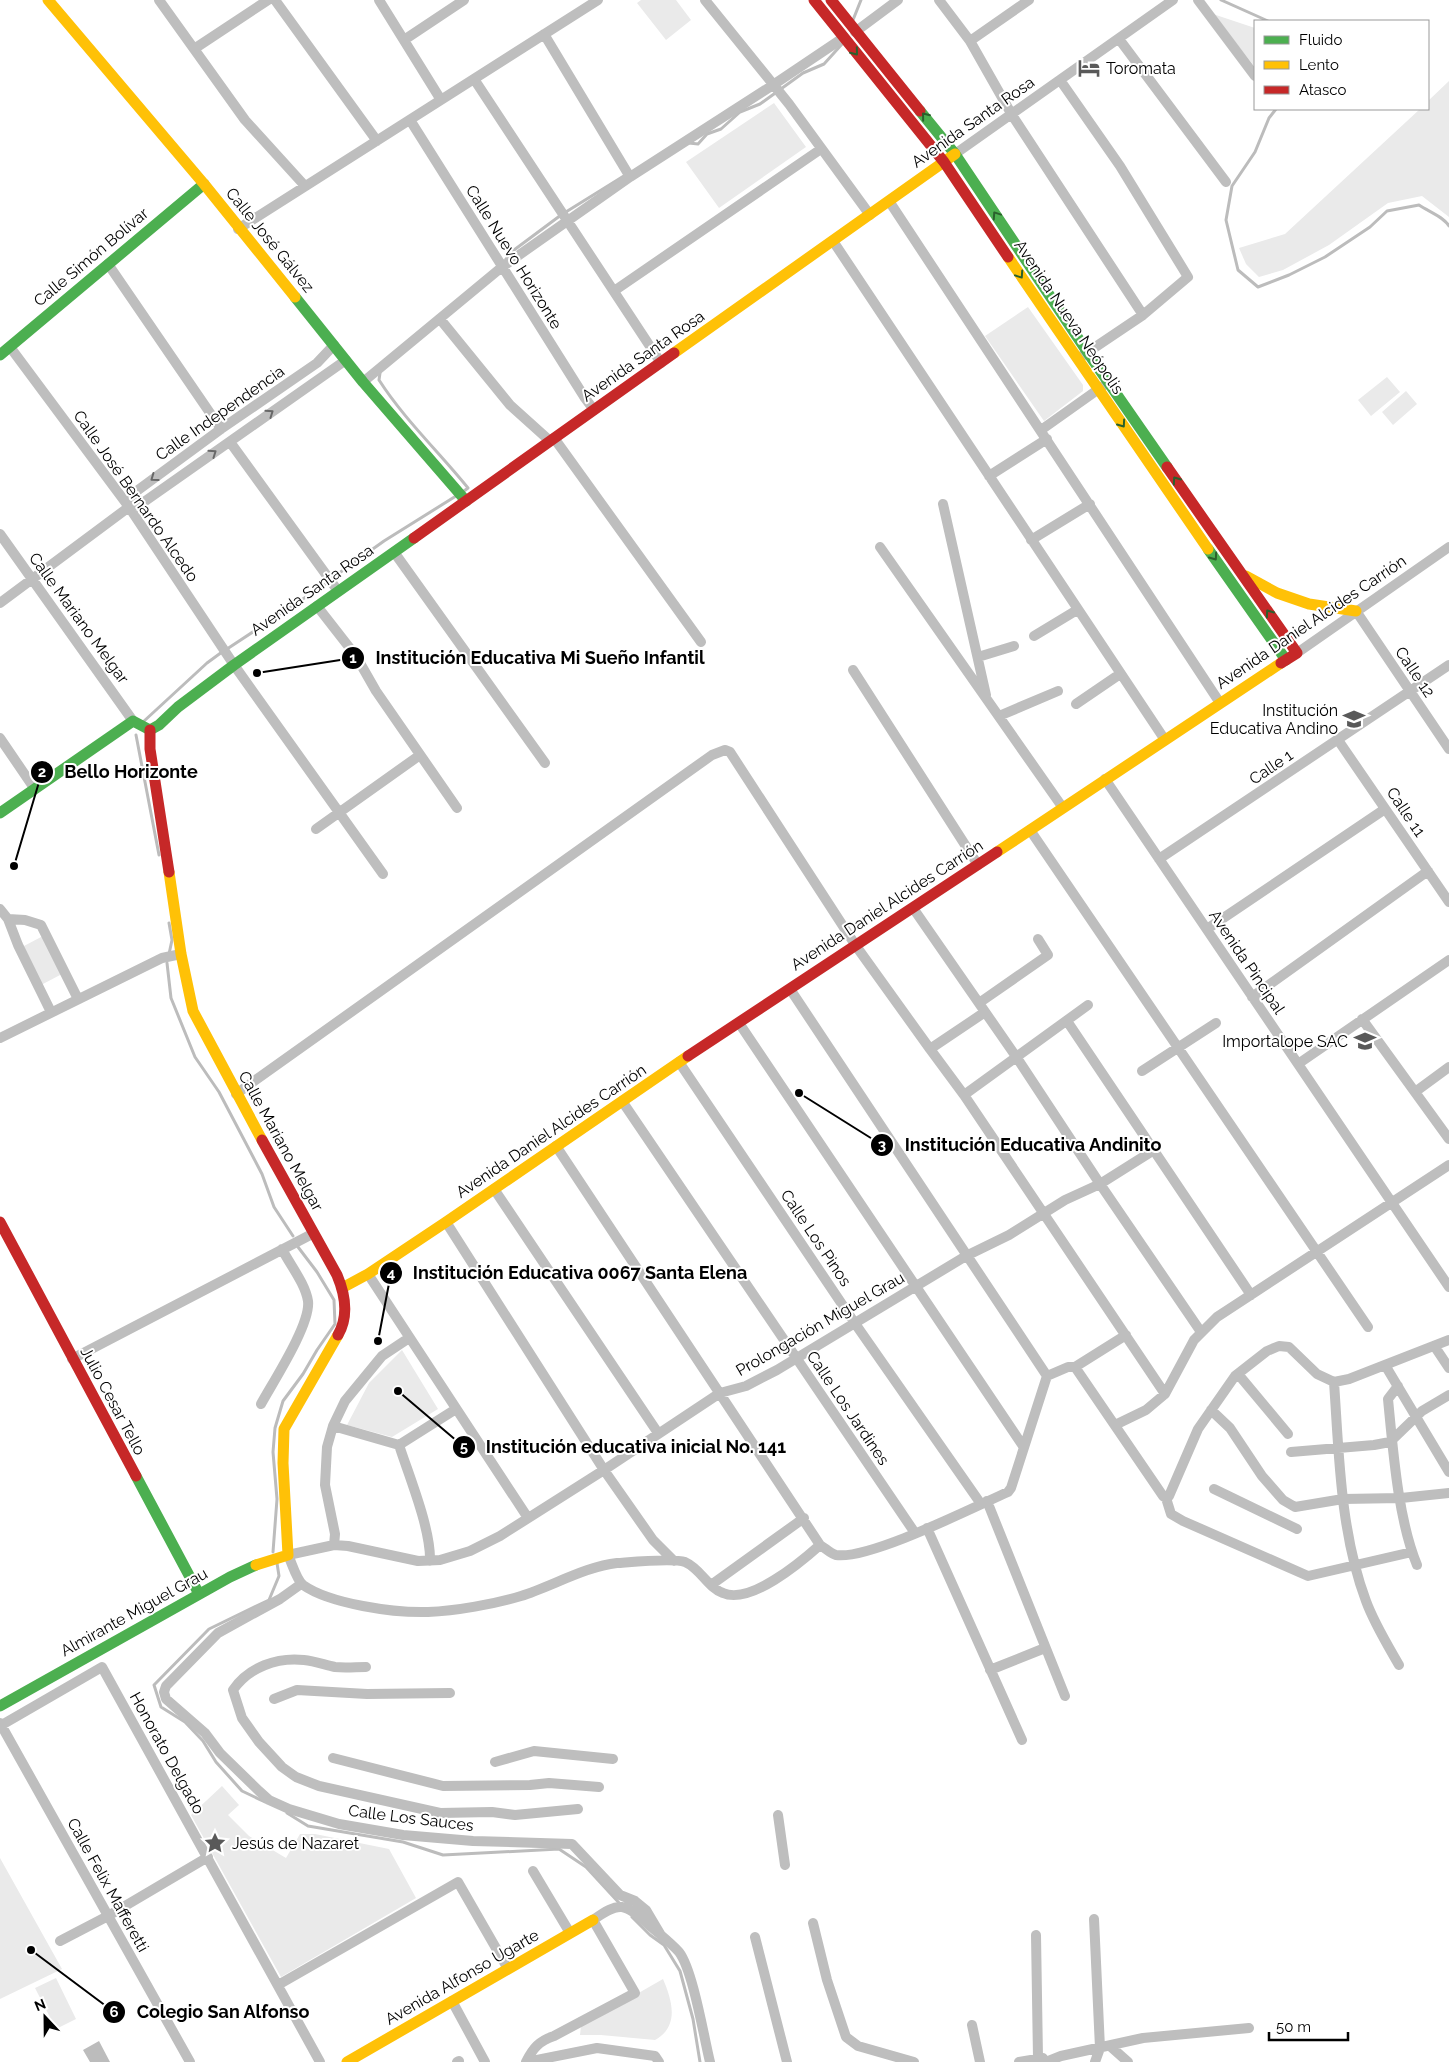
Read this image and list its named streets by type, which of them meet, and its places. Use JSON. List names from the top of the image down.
{
  "streets": {
    "street": [
      "Avenida Santa Rosa",
      "Calle José Gálvez",
      "Calle Simón Bolívar",
      "Calle Nuevo Horizonte",
      "Avenida Nueva Neópolis",
      "Calle Independencia",
      "Calle José Bernardo Alcedo",
      "Calle Mariano Melgar",
      "Avenida Daniel Alcides Carrión",
      "Calle 12",
      "Calle 1",
      "Calle 11",
      "Avenida Pincipal",
      "Calle Los Pinos",
      "Prolongación Miguel Grau",
      "Julio Cesar Tello",
      "Calle Los Jardines",
      "Almirante Miguel Grau",
      "Honorato Delgado",
      "Calle Los Sauces",
      "Calle Felix Mafferetti",
      "Avenida Alfonso Ugarte"
    ]
  },
  "crossings": [
    ["Avenida Santa Rosa", "Calle José Gálvez"],
    ["Avenida Santa Rosa", "Calle Nuevo Horizonte"],
    ["Avenida Santa Rosa", "Avenida Nueva Neópolis"],
    ["Avenida Santa Rosa", "Calle José Bernardo Alcedo"],
    ["Avenida Santa Rosa", "Calle Mariano Melgar"],
    ["Calle José Gálvez", "Calle Simón Bolívar"],
    ["Calle José Gálvez", "Calle Independencia"],
    ["Calle Simón Bolívar", "Calle José Bernardo Alcedo"],
    ["Avenida Nueva Neópolis", "Avenida Daniel Alcides Carrión"],
    ["Calle Independencia", "Calle José Bernardo Alcedo"],
    ["Calle Independencia", "Calle Mariano Melgar"],
    ["Calle Mariano Melgar", "Avenida Daniel Alcides Carrión"],
    ["Calle Mariano Melgar", "Prolongación Miguel Grau"],
    ["Calle Mariano Melgar", "Almirante Miguel Grau"],
    ["Avenida Daniel Alcides Carrión", "Calle 12"],
    ["Avenida Daniel Alcides Carrión", "Avenida Pincipal"],
    ["Avenida Daniel Alcides Carrión", "Calle Los Pinos"],
    ["Avenida Daniel Alcides Carrión", "Calle Los Jardines"],
    ["Calle 12", "Calle 1"],
    ["Calle 1", "Calle 11"],
    ["Calle 1", "Avenida Pincipal"],
    ["Calle Los Pinos", "Prolongación Miguel Grau"],
    ["Prolongación Miguel Grau", "Calle Los Jardines"],
    ["Prolongación Miguel Grau", "Almirante Miguel Grau"],
    ["Julio Cesar Tello", "Almirante Miguel Grau"],
    ["Honorato Delgado", "Calle Felix Mafferetti"]
  ],
  "places": {
    "hotel": ["Toromata"],
    "other": [
      "Institución Educativa Mi Sueño Infantil",
      "Bello Horizonte",
      "Institución Educativa Andinito",
      "Institución Educativa 0067 Santa Elena",
      "Institución educativa inicial No. 141",
      "Colegio San Alfonso"
    ],
    "school or university": ["Institución Educativa Andino", "Importalope SAC"],
    "place": ["Jesús de Nazaret"]
  },
  "legend": ["Fluido", "Lento", "Atasco"],
  "scale_bar": "50 m",
  "north": "top"
}
